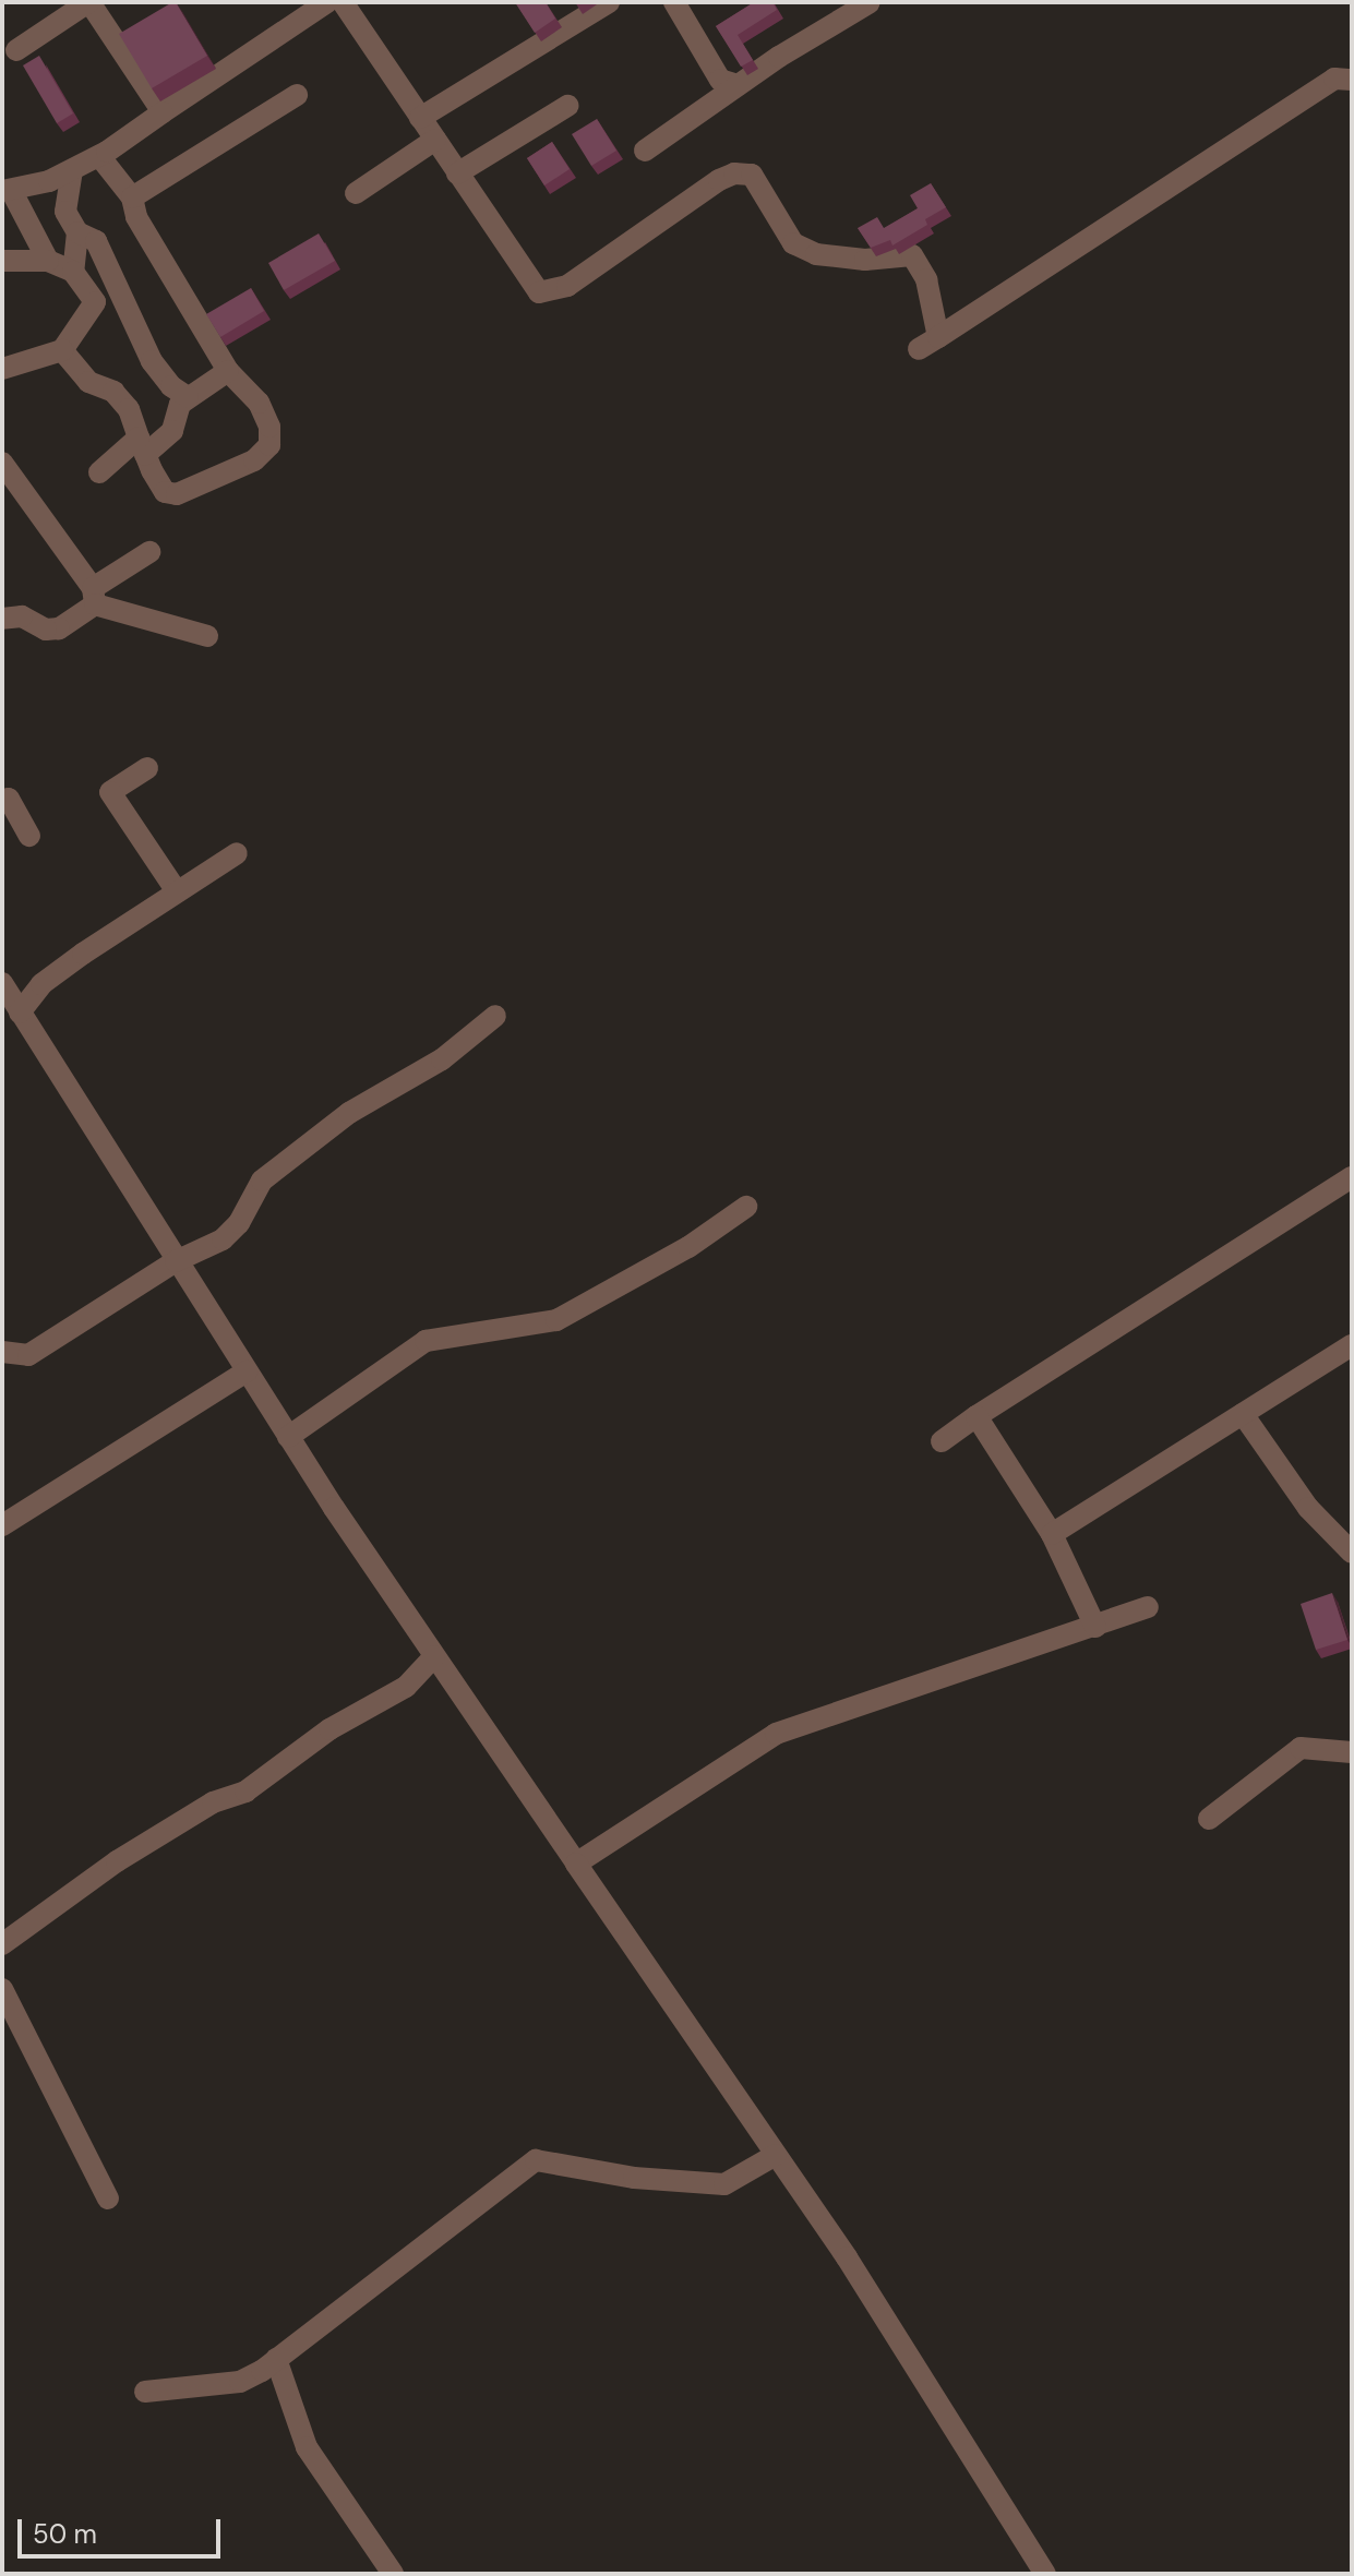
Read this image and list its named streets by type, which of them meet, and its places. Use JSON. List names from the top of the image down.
{
  "scale_bar": "50 m"
}
